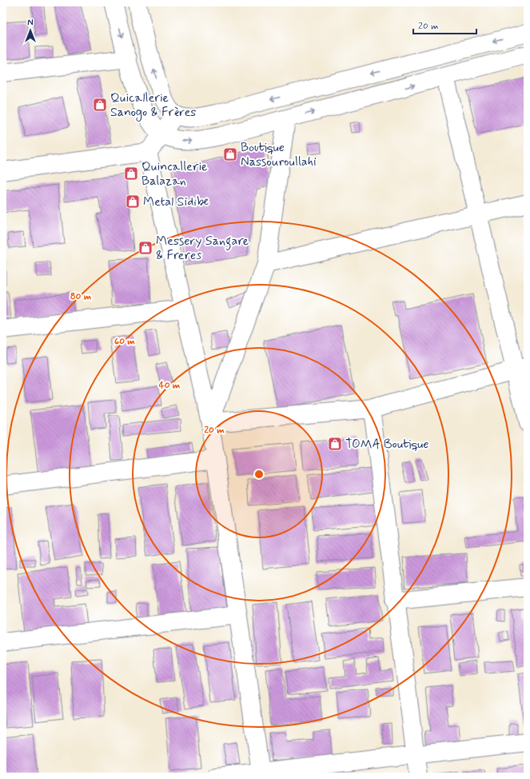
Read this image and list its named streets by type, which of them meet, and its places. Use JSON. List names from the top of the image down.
{
  "places": {
    "shop": [
      "Quicallerie Sanogo & Frères",
      "Boutique Nassouroullahi",
      "Quincallerie Balazan",
      "Metal Sidibe",
      "Messery Sangare & Freres",
      "TOMA Boutique"
    ]
  },
  "scale_bar": "20 m",
  "north": "top",
  "rings": [
    "80 m",
    "60 m",
    "40 m",
    "20 m"
  ]
}
